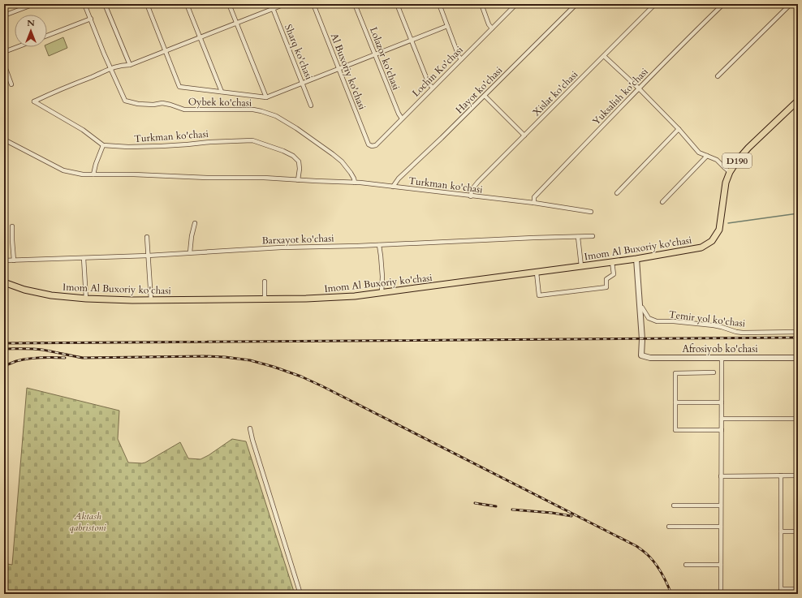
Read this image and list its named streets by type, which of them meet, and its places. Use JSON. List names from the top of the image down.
{
  "streets": {
    "main road": ["D190", "Imom Al Buxoriy ko'chasi"],
    "street": [
      "Sharq ko'chasi",
      "Lolazor ko'chasi",
      "Al Buxoriy ko'chasi",
      "Lochin Ko'chasi",
      "Hayot ko'chasi",
      "Xislat ko'chasi",
      "Yuksalish ko'chasi",
      "Oybek ko'chasi",
      "Turkman ko'chasi",
      "Barxayot ko'chasi",
      "Temir yol ko'chasi",
      "Afrosiyob ko'chasi"
    ]
  },
  "crossings": [
    ["Lolazor ko'chasi", "Lochin Ko'chasi"],
    ["Al Buxoriy ko'chasi", "Lochin Ko'chasi"],
    ["Hayot ko'chasi", "Turkman ko'chasi"],
    ["Xislat ko'chasi", "Turkman ko'chasi"],
    ["Yuksalish ko'chasi", "Turkman ko'chasi"],
    ["Oybek ko'chasi", "Turkman ko'chasi"],
    ["D190", "Imom Al Buxoriy ko'chasi"],
    ["Temir yol ko'chasi", "Afrosiyob ko'chasi"]
  ],
  "parks": ["Aktash qabristoni"],
  "north": "top"
}
